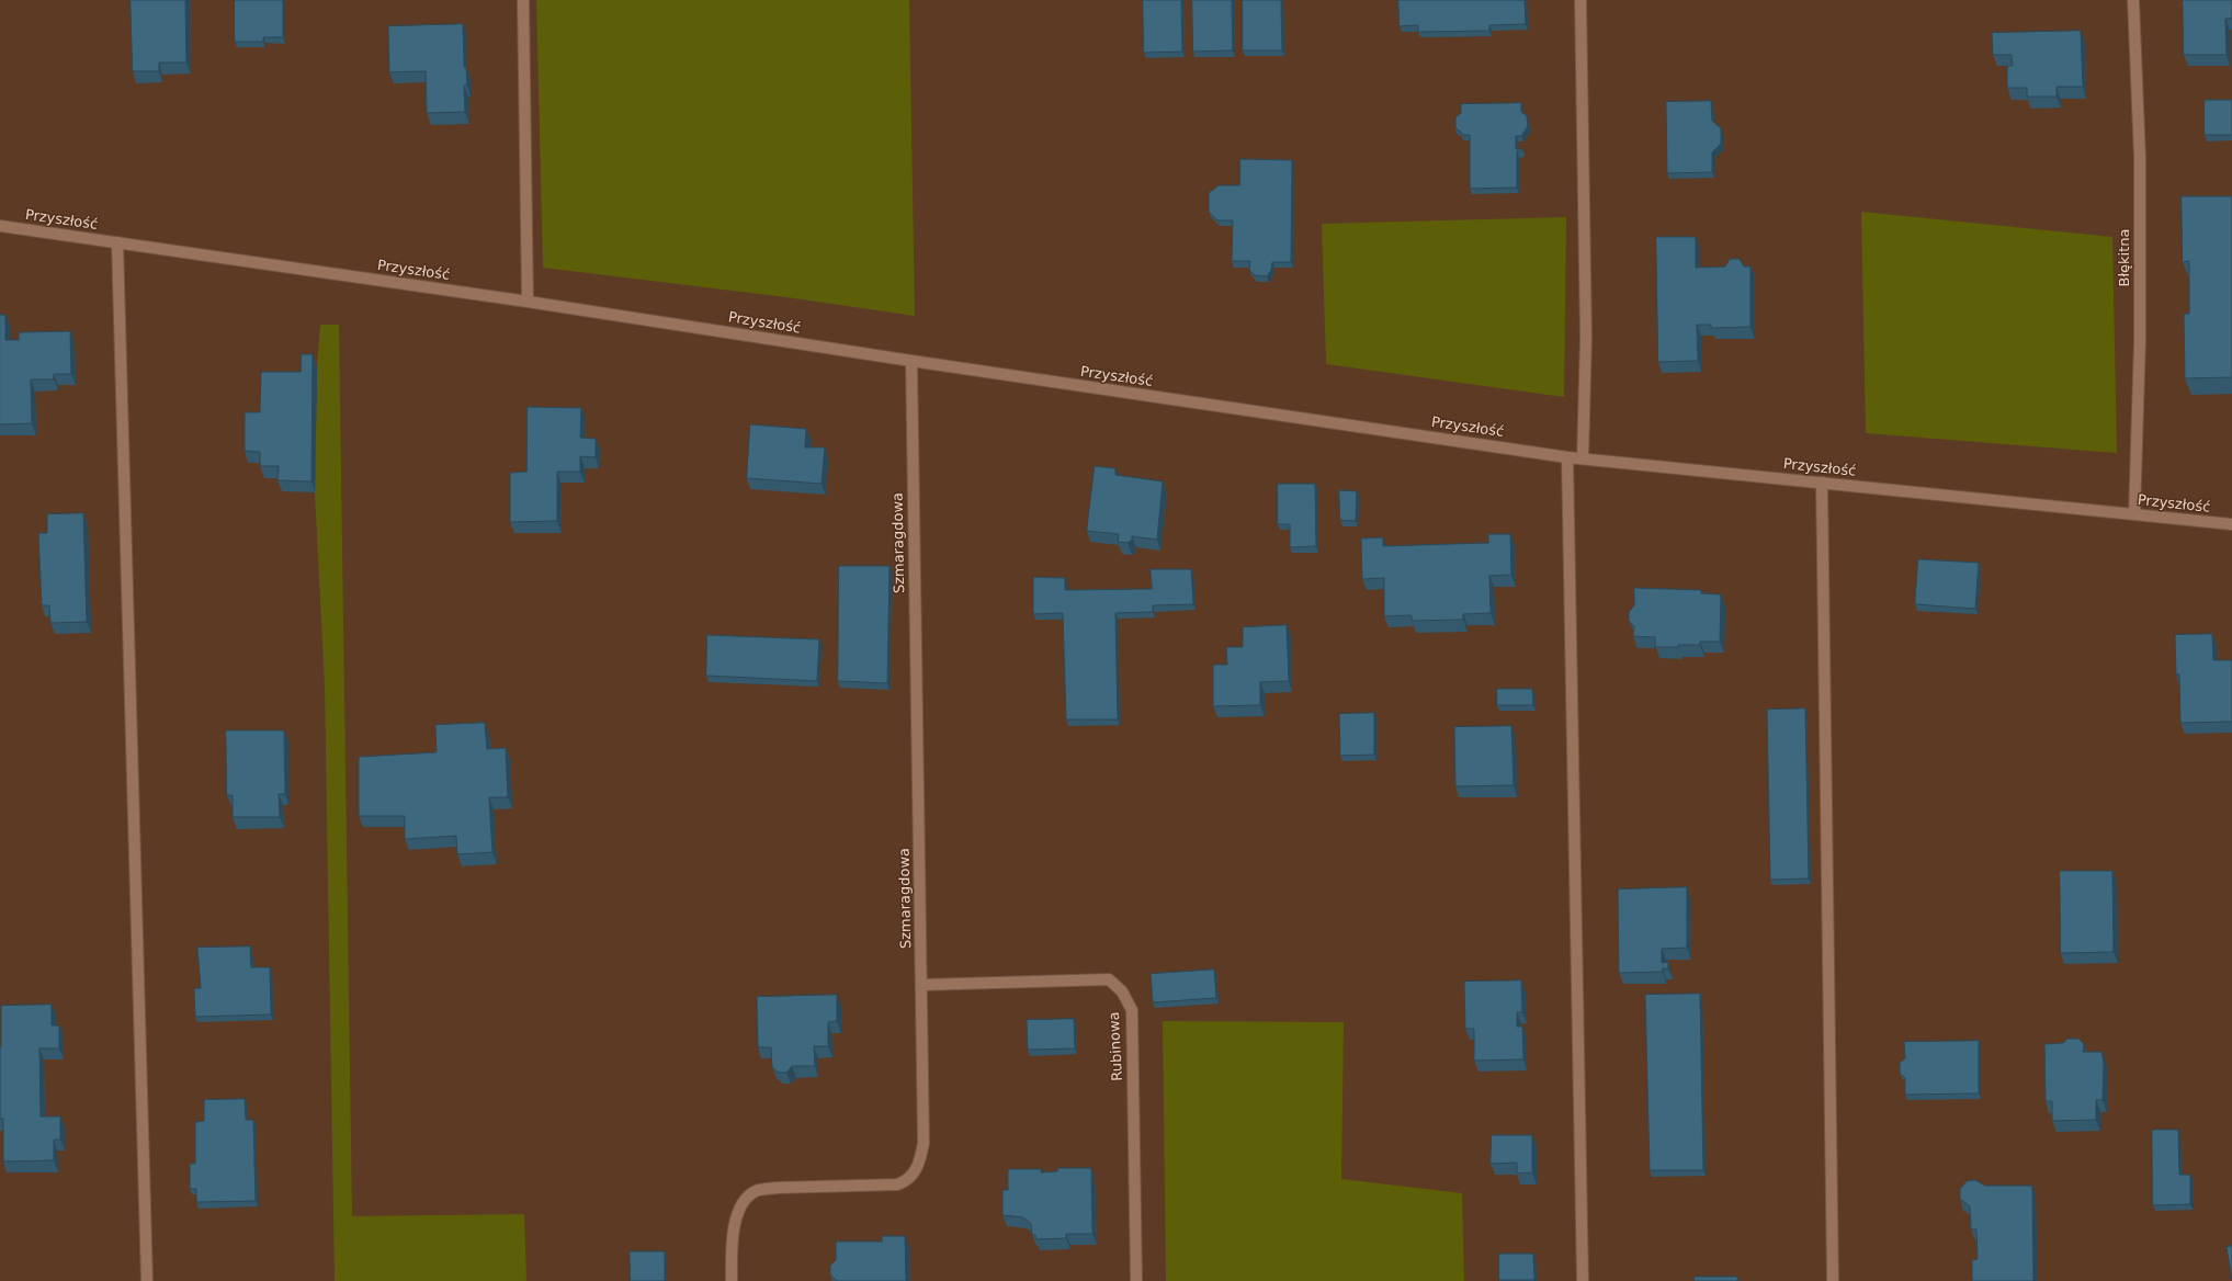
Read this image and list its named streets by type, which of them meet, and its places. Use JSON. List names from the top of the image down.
{
  "streets": {
    "street": [
      "Przyszłość",
      "Błękitna",
      "Szmaragdowa",
      "Rubinowa"
    ]
  },
  "crossings": [
    ["Przyszłość", "Błękitna"],
    ["Przyszłość", "Szmaragdowa"],
    ["Szmaragdowa", "Rubinowa"]
  ]
}
